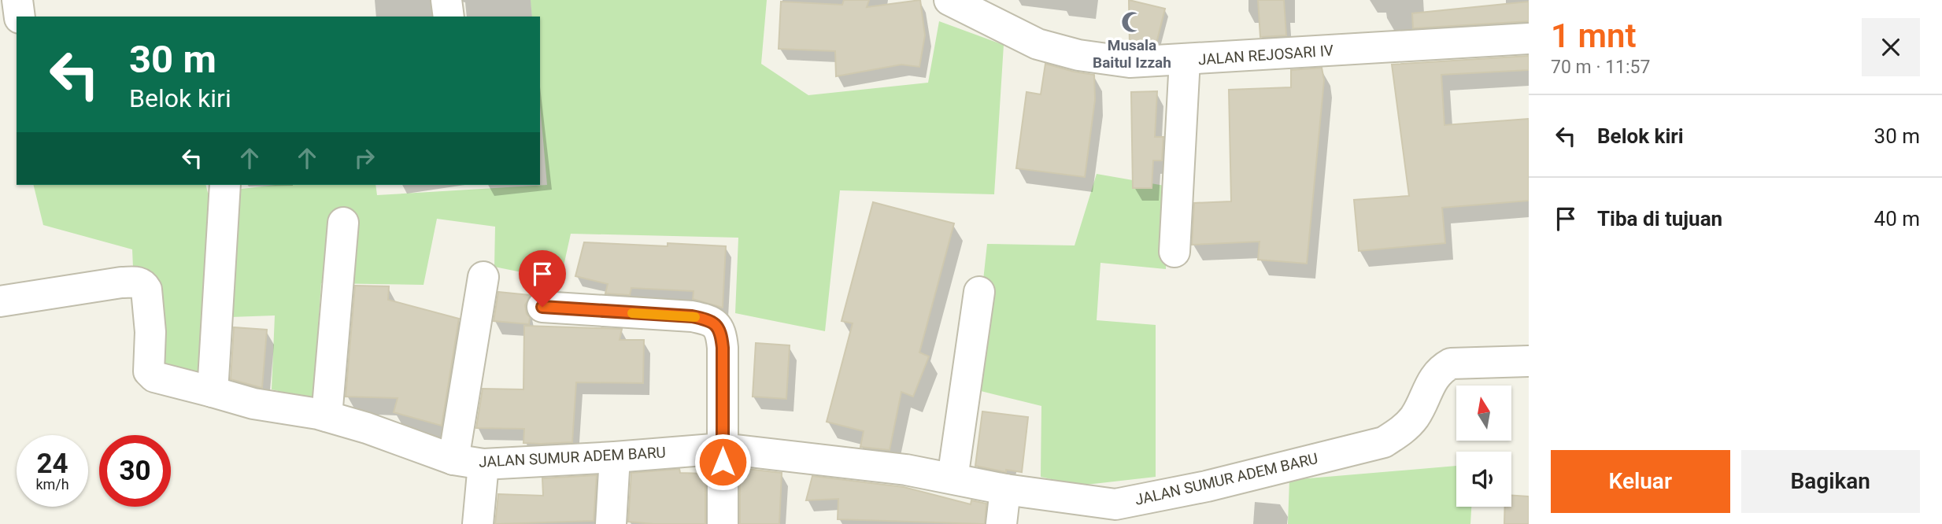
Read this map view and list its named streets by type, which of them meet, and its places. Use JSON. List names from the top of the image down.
{
  "streets": {
    "street": ["JALAN REJOSARI IV", "JALAN SUMUR ADEM BARU"]
  },
  "places": {
    "mosque": ["Musala Baitul Izzah"]
  },
  "north": "top",
  "page": {
    "heading": ["1 mnt", "70 m · 11:57"],
    "turn": ["30 m", "Belok kiri"],
    "list": [
      {
        "name": "Belok kiri",
        "value": "30 m"
      },
      {
        "name": "Tiba di tujuan",
        "value": "40 m"
      }
    ],
    "speed": "24 km/h",
    "limit": "30",
    "buttons": ["Keluar", "Bagikan"]
  }
}
